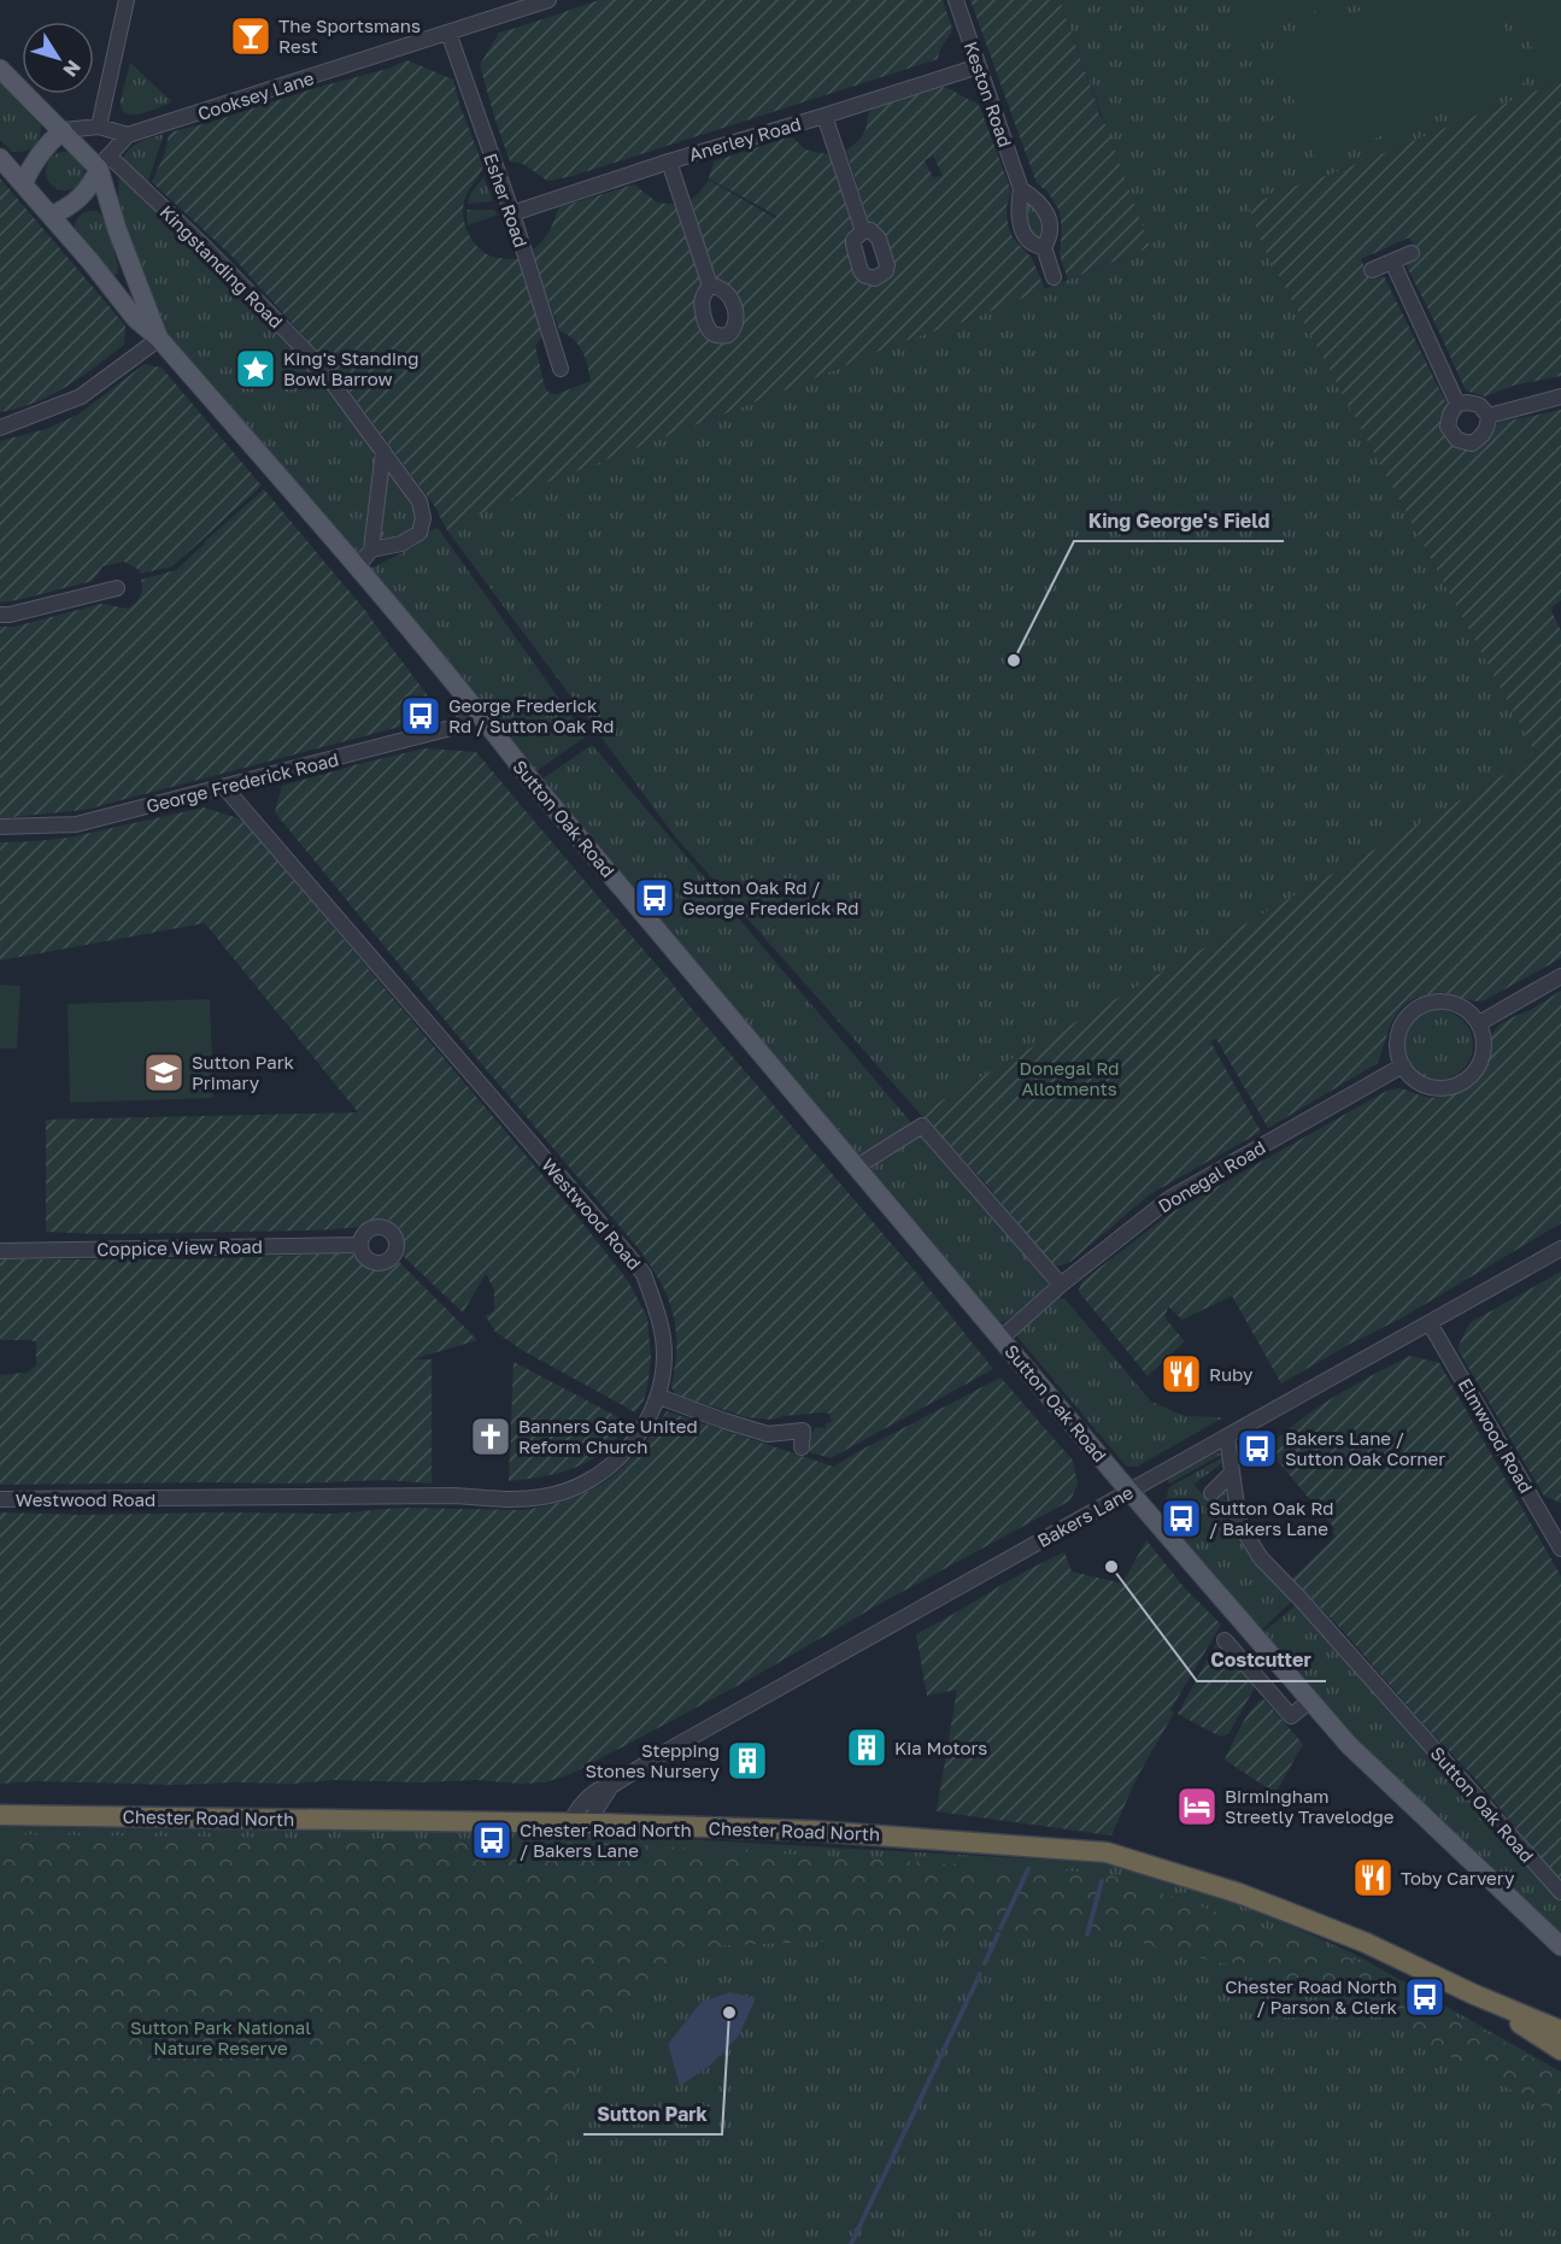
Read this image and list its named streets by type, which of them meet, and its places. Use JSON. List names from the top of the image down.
{
  "streets": {
    "highway": ["Chester Road North"],
    "main road": ["Kingstanding Road", "Sutton Oak Road"],
    "street": [
      "Keston Road",
      "Cooksey Lane",
      "Anerley Road",
      "Esher Road",
      "George Frederick Road",
      "Donegal Road",
      "Westwood Road",
      "Coppice View Road",
      "Elmwood Road",
      "Bakers Lane"
    ]
  },
  "crossings": [
    ["Keston Road", "Anerley Road"],
    ["Cooksey Lane", "Esher Road"],
    ["Cooksey Lane", "Kingstanding Road"],
    ["Anerley Road", "Esher Road"],
    ["Kingstanding Road", "Sutton Oak Road"],
    ["George Frederick Road", "Sutton Oak Road"],
    ["George Frederick Road", "Westwood Road"],
    ["Sutton Oak Road", "Donegal Road"],
    ["Sutton Oak Road", "Bakers Lane"],
    ["Elmwood Road", "Bakers Lane"],
    ["Bakers Lane", "Chester Road North"]
  ],
  "parks": ["Donegal Rd Allotments", "Sutton Park National Nature Reserve"],
  "places": {
    "bar": ["The Sportsmans Rest"],
    "place": ["King's Standing Bowl Barrow"],
    "other": ["King George's Field", "Costcutter", "Sutton Park"],
    "bus stop": [
      "George Frederick Rd / Sutton Oak Rd",
      "Sutton Oak Rd / George Frederick Rd",
      "Bakers Lane / Sutton Oak Corner",
      "Sutton Oak Rd / Bakers Lane",
      "Chester Road North / Bakers Lane",
      "Chester Road North / Parson & Clerk"
    ],
    "school or university": ["Sutton Park Primary"],
    "restaurant": ["Ruby", "Toby Carvery"],
    "church": ["Banners Gate United Reform Church"],
    "building": ["Kia Motors", "Stepping Stones Nursery"],
    "hotel": ["Birmingham Streetly Travelodge"]
  },
  "north": "bottom right"
}
